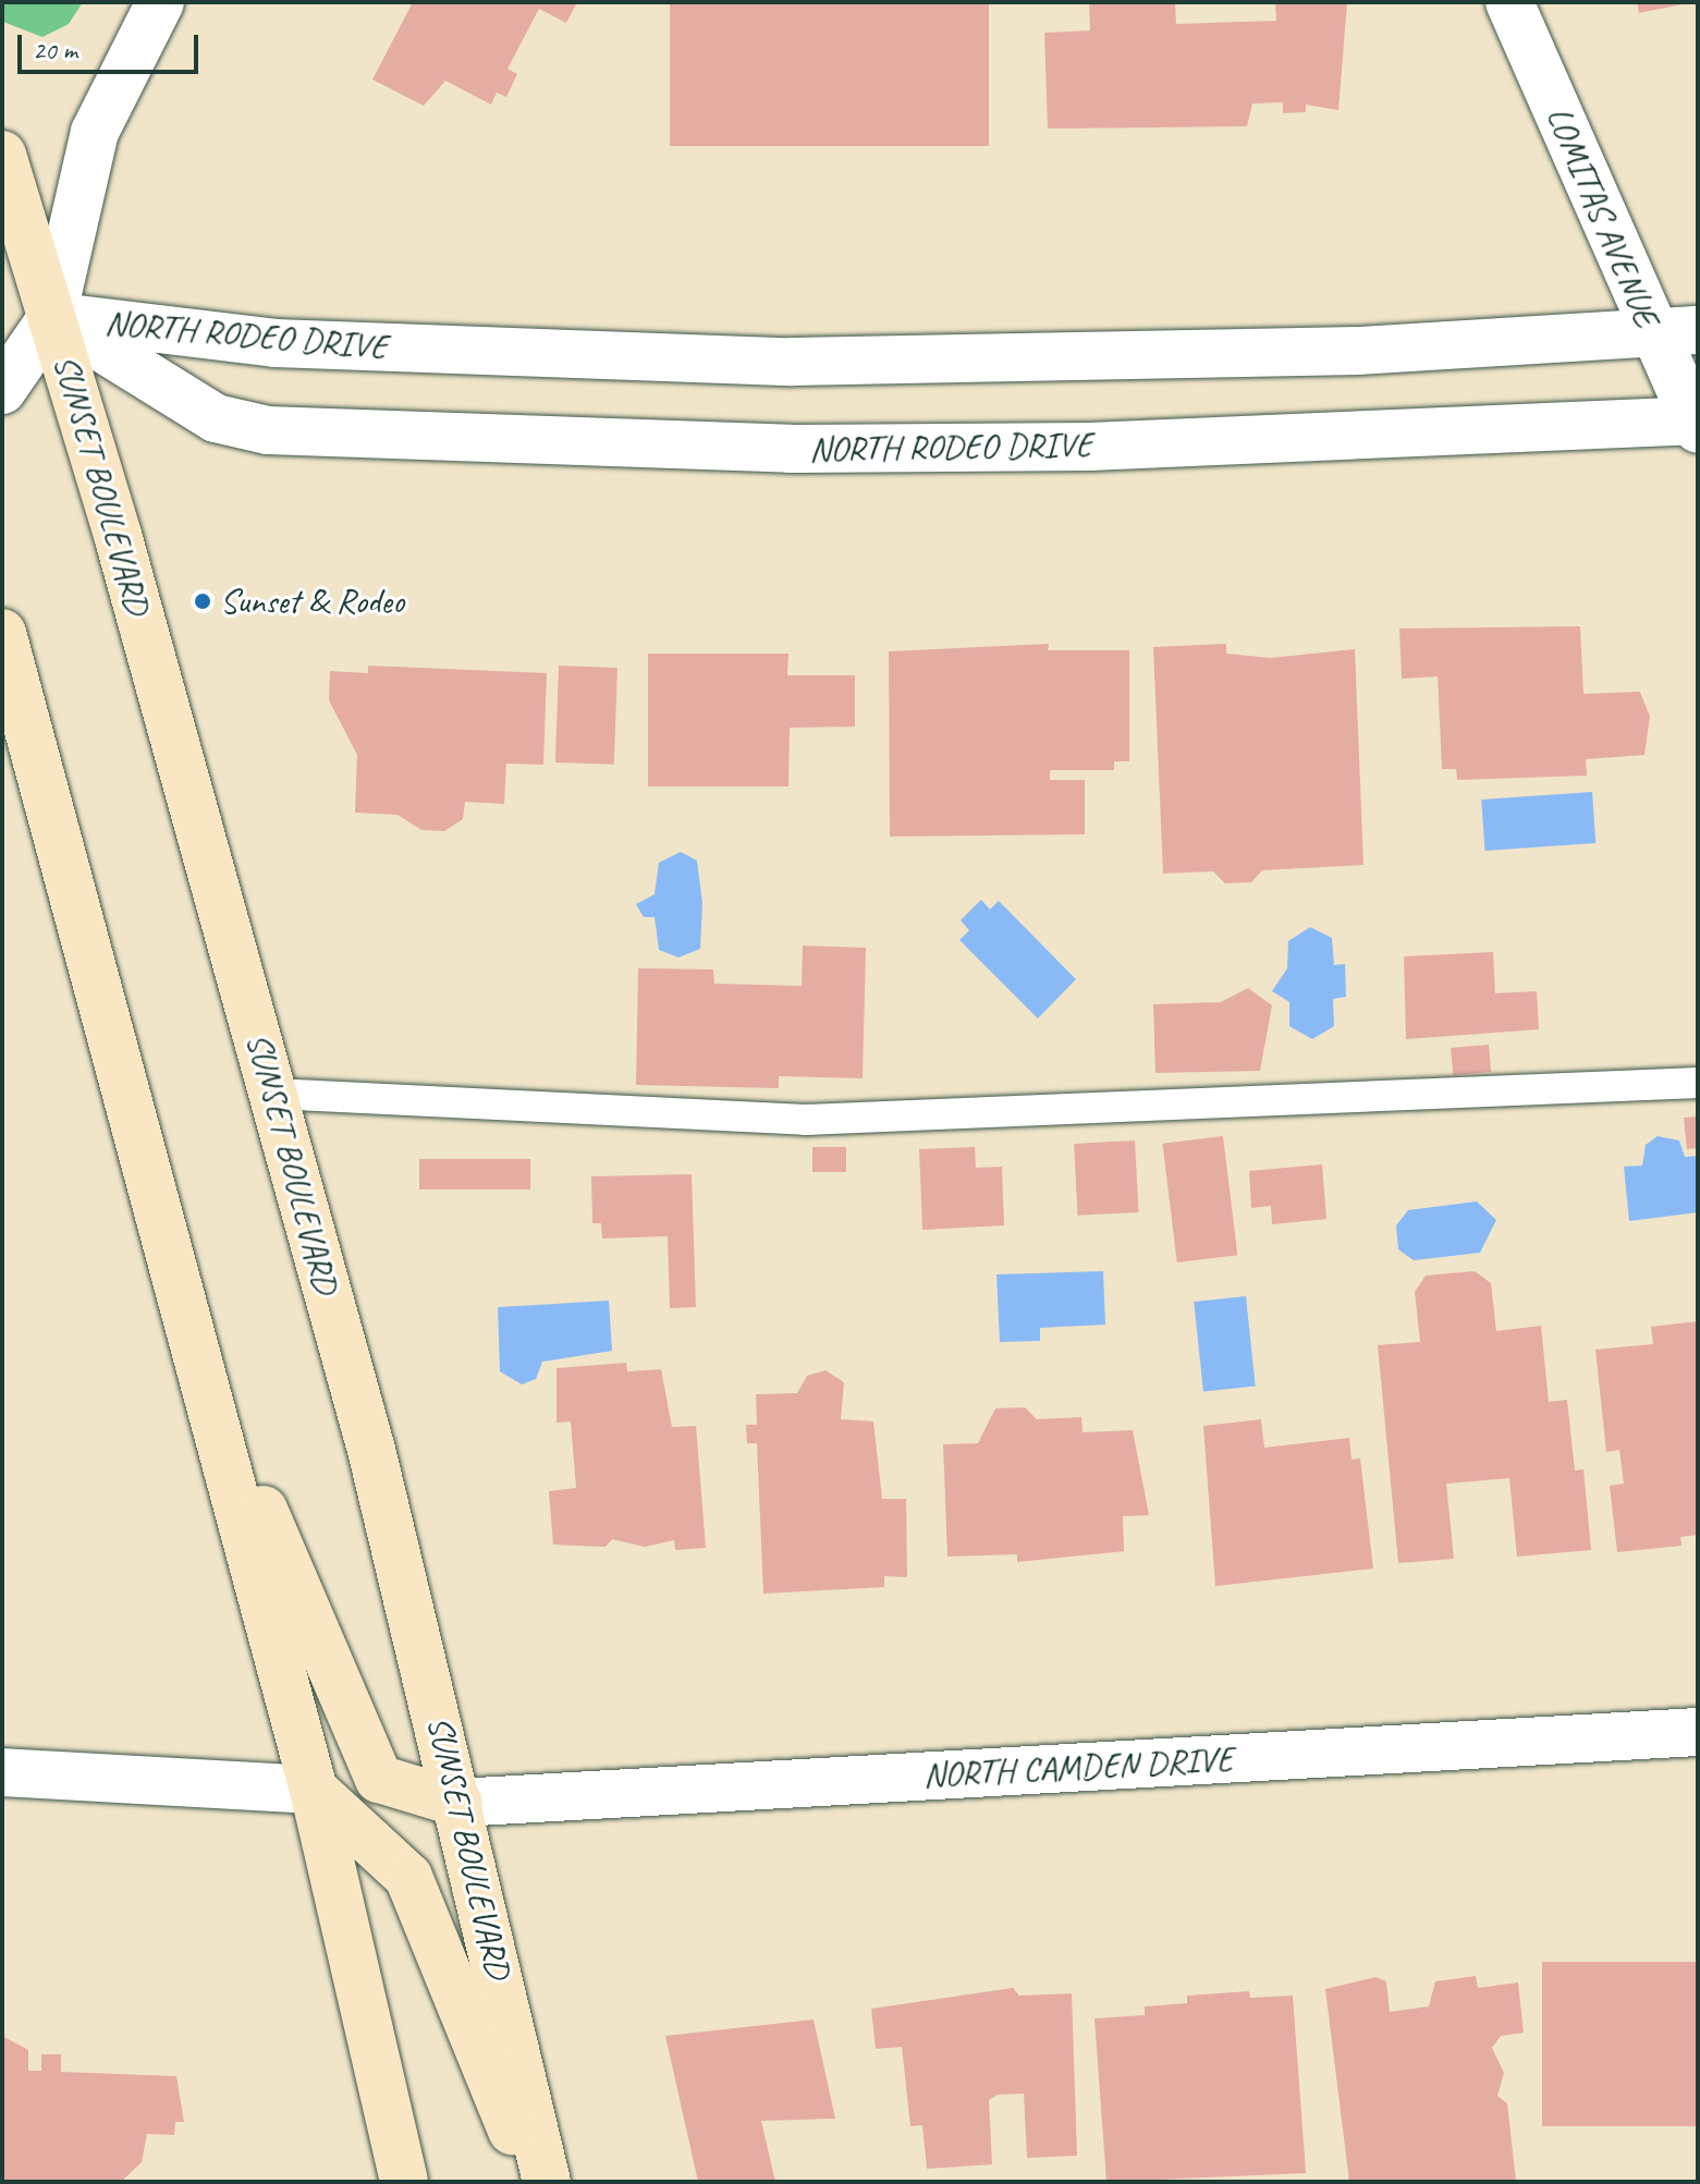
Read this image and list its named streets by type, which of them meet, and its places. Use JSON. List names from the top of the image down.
{
  "streets": {
    "main road": ["SUNSET BOULEVARD"],
    "street": ["LOMITAS AVENUE", "NORTH RODEO DRIVE", "NORTH CAMDEN DRIVE"]
  },
  "crossings": [
    ["LOMITAS AVENUE", "NORTH RODEO DRIVE"],
    ["NORTH RODEO DRIVE", "SUNSET BOULEVARD"],
    ["SUNSET BOULEVARD", "NORTH CAMDEN DRIVE"]
  ],
  "places": ["Sunset & Rodeo"],
  "scale_bar": "20 m"
}
